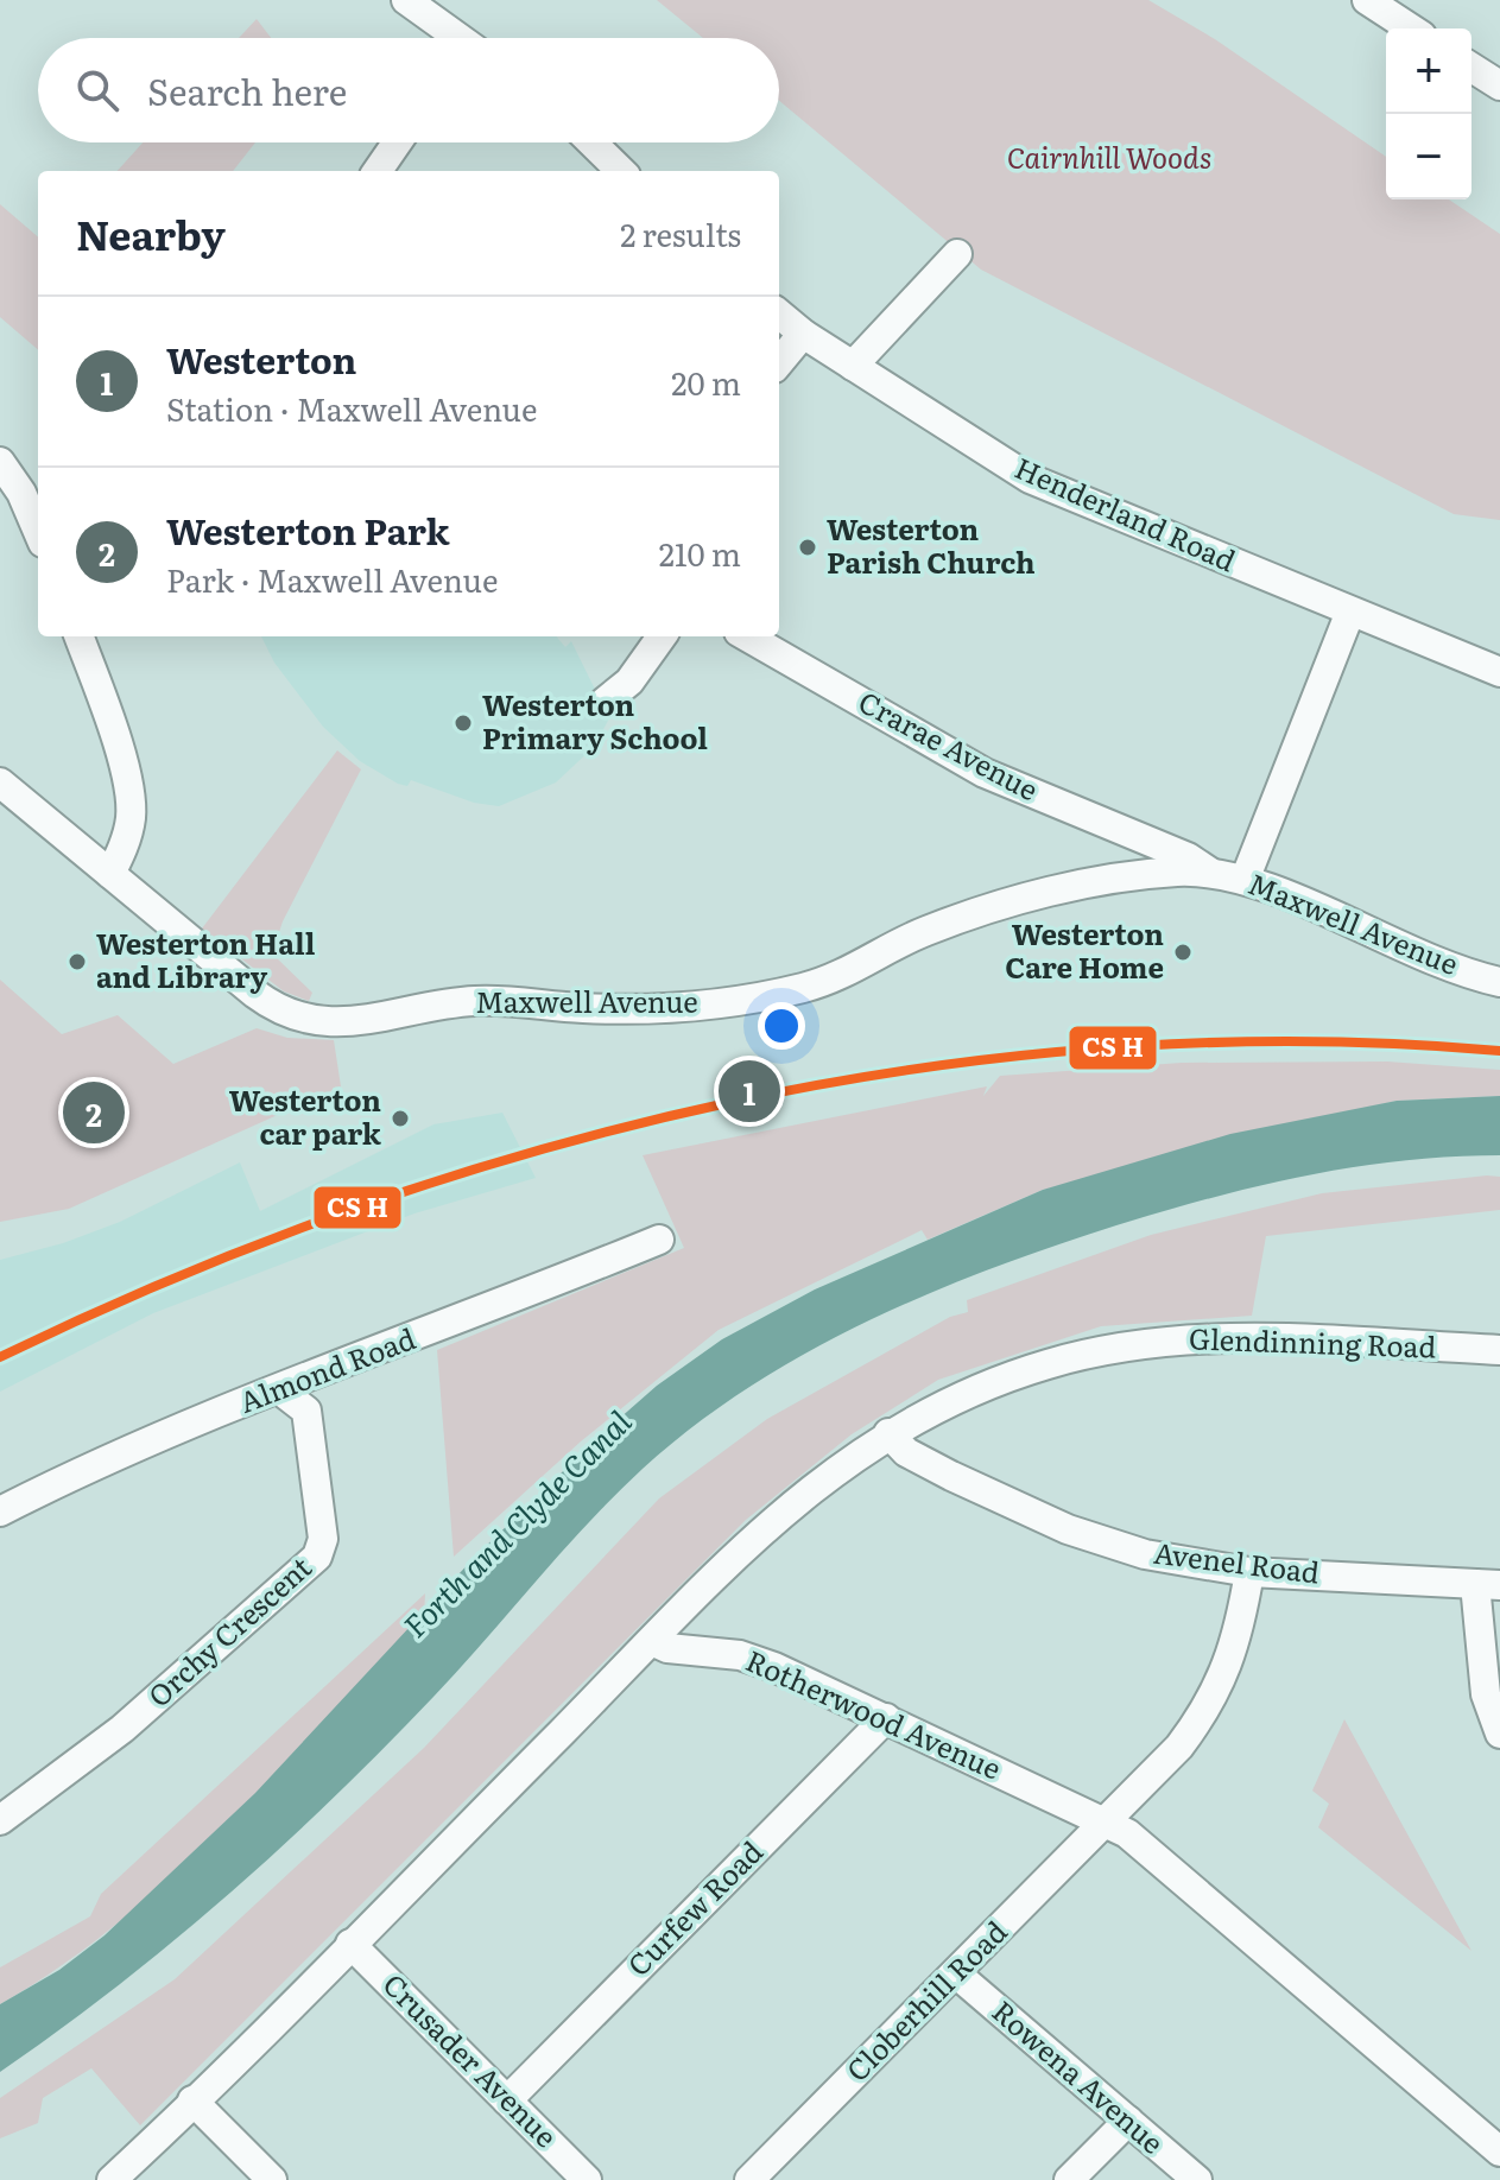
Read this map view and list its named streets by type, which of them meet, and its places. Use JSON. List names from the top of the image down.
{
  "streets": {
    "street": [
      "Henderland Road",
      "Crarae Avenue",
      "Maxwell Avenue",
      "Glendinning Road",
      "Almond Road",
      "Avenel Road",
      "Orchy Crescent",
      "Rotherwood Avenue",
      "Curfew Road",
      "Cloberhill Road",
      "Crusader Avenue",
      "Rowena Avenue"
    ]
  },
  "crossings": [
    ["Crarae Avenue", "Maxwell Avenue"],
    ["Glendinning Road", "Avenel Road"],
    ["Glendinning Road", "Rotherwood Avenue"],
    ["Almond Road", "Orchy Crescent"],
    ["Avenel Road", "Cloberhill Road"],
    ["Rotherwood Avenue", "Curfew Road"],
    ["Rotherwood Avenue", "Cloberhill Road"],
    ["Curfew Road", "Crusader Avenue"],
    ["Cloberhill Road", "Rowena Avenue"]
  ],
  "water": ["Forth and Clyde Canal"],
  "parks": ["Cairnhill Woods"],
  "places": [
    "Westerton Parish Church",
    "Westerton Primary School",
    "Westerton Care Home",
    "Westerton Hall and Library",
    "Westerton car park"
  ],
  "page": {
    "map_buttons": ["+", "−"],
    "search": "Search here",
    "heading": ["Nearby", "2 results"],
    "list": [
      {
        "mark": "1",
        "name": "Westerton",
        "note": "Station · Maxwell Avenue",
        "value": "20 m"
      },
      {
        "mark": "2",
        "name": "Westerton Park",
        "note": "Park · Maxwell Avenue",
        "value": "210 m"
      }
    ],
    "pins": ["1", "2"]
  }
}
